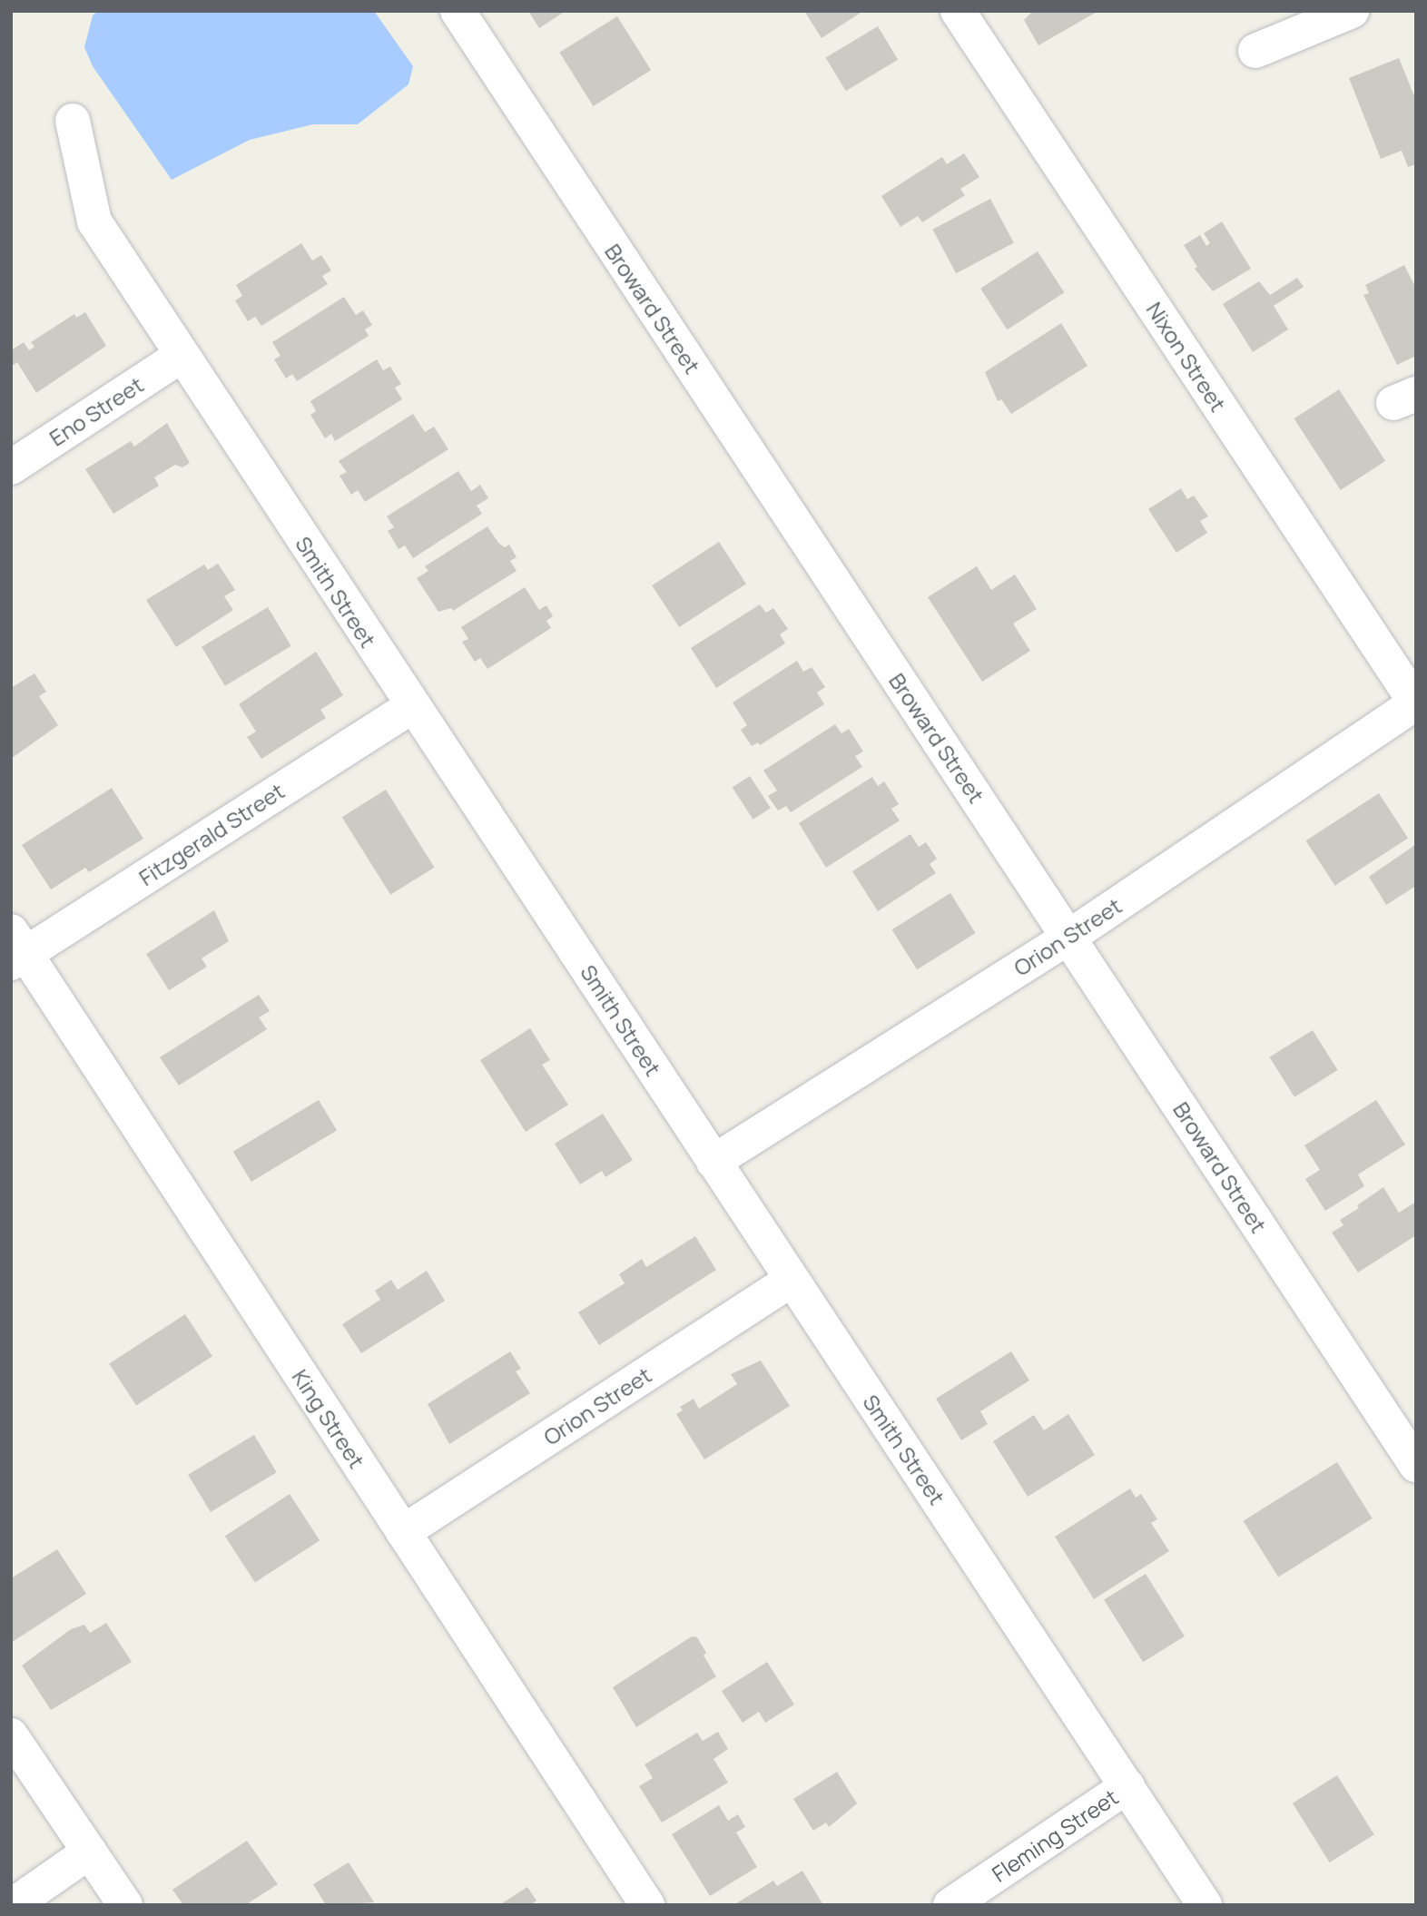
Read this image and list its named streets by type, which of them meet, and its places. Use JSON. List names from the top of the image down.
{
  "streets": {
    "street": [
      "Broward Street",
      "Nixon Street",
      "Eno Street",
      "Smith Street",
      "Fitzgerald Street",
      "Orion Street",
      "King Street",
      "Fleming Street"
    ]
  },
  "crossings": [
    ["Broward Street", "Orion Street"],
    ["Nixon Street", "Orion Street"],
    ["Eno Street", "Smith Street"],
    ["Smith Street", "Fitzgerald Street"],
    ["Smith Street", "Orion Street"],
    ["Smith Street", "Fleming Street"],
    ["Fitzgerald Street", "King Street"],
    ["Orion Street", "King Street"]
  ]
}
